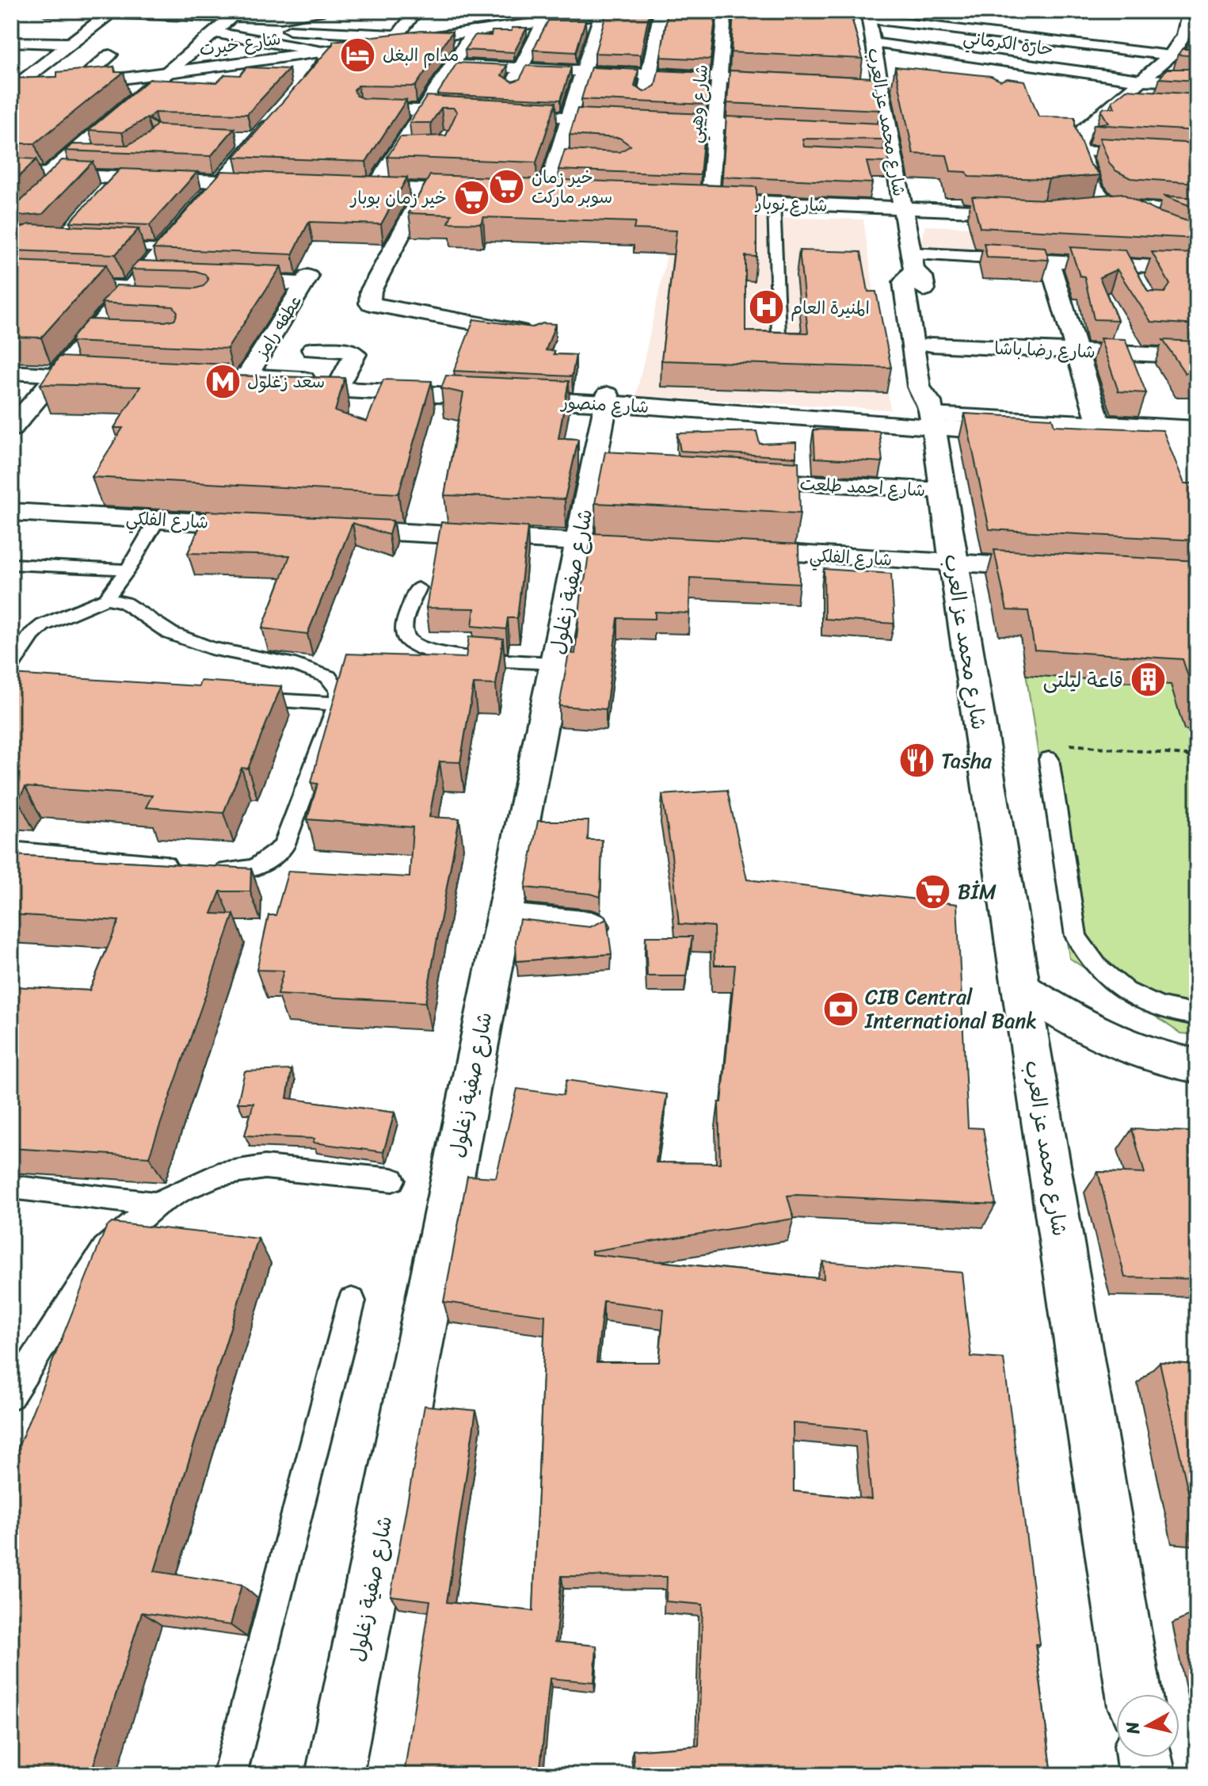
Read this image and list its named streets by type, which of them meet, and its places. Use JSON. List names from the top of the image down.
{
  "streets": {
    "street": [
      "حارة الكرماني",
      "شارع خيرت",
      "شارع وهبي",
      "شارع محمد عز العرب",
      "شارع نوبار",
      "عطفه رامز",
      "شارع رضا باشا",
      "شارع منصور",
      "شارع احمد طلعت",
      "شارع الفلكي",
      "شارع صفية زغلول"
    ]
  },
  "crossings": [
    ["حارة الكرماني", "شارع محمد عز العرب"],
    ["شارع وهبي", "شارع نوبار"],
    ["شارع محمد عز العرب", "شارع نوبار"],
    ["شارع محمد عز العرب", "شارع رضا باشا"],
    ["شارع محمد عز العرب", "شارع منصور"],
    ["شارع محمد عز العرب", "شارع احمد طلعت"],
    ["شارع محمد عز العرب", "شارع الفلكي"],
    ["عطفه رامز", "شارع منصور"],
    ["شارع منصور", "شارع صفية زغلول"]
  ],
  "places": {
    "hotel": ["مدام البغل"],
    "supermarket": ["خير زمان سوبر ماركت", "خير زمان بوبار", "BİM"],
    "hospital": ["المنيرة العام"],
    "metro station": ["سعد زغلول"],
    "building": ["قاعة ليلتى"],
    "restaurant": ["Tasha"],
    "bank": ["CIB Central International Bank"]
  },
  "north": "left"
}
